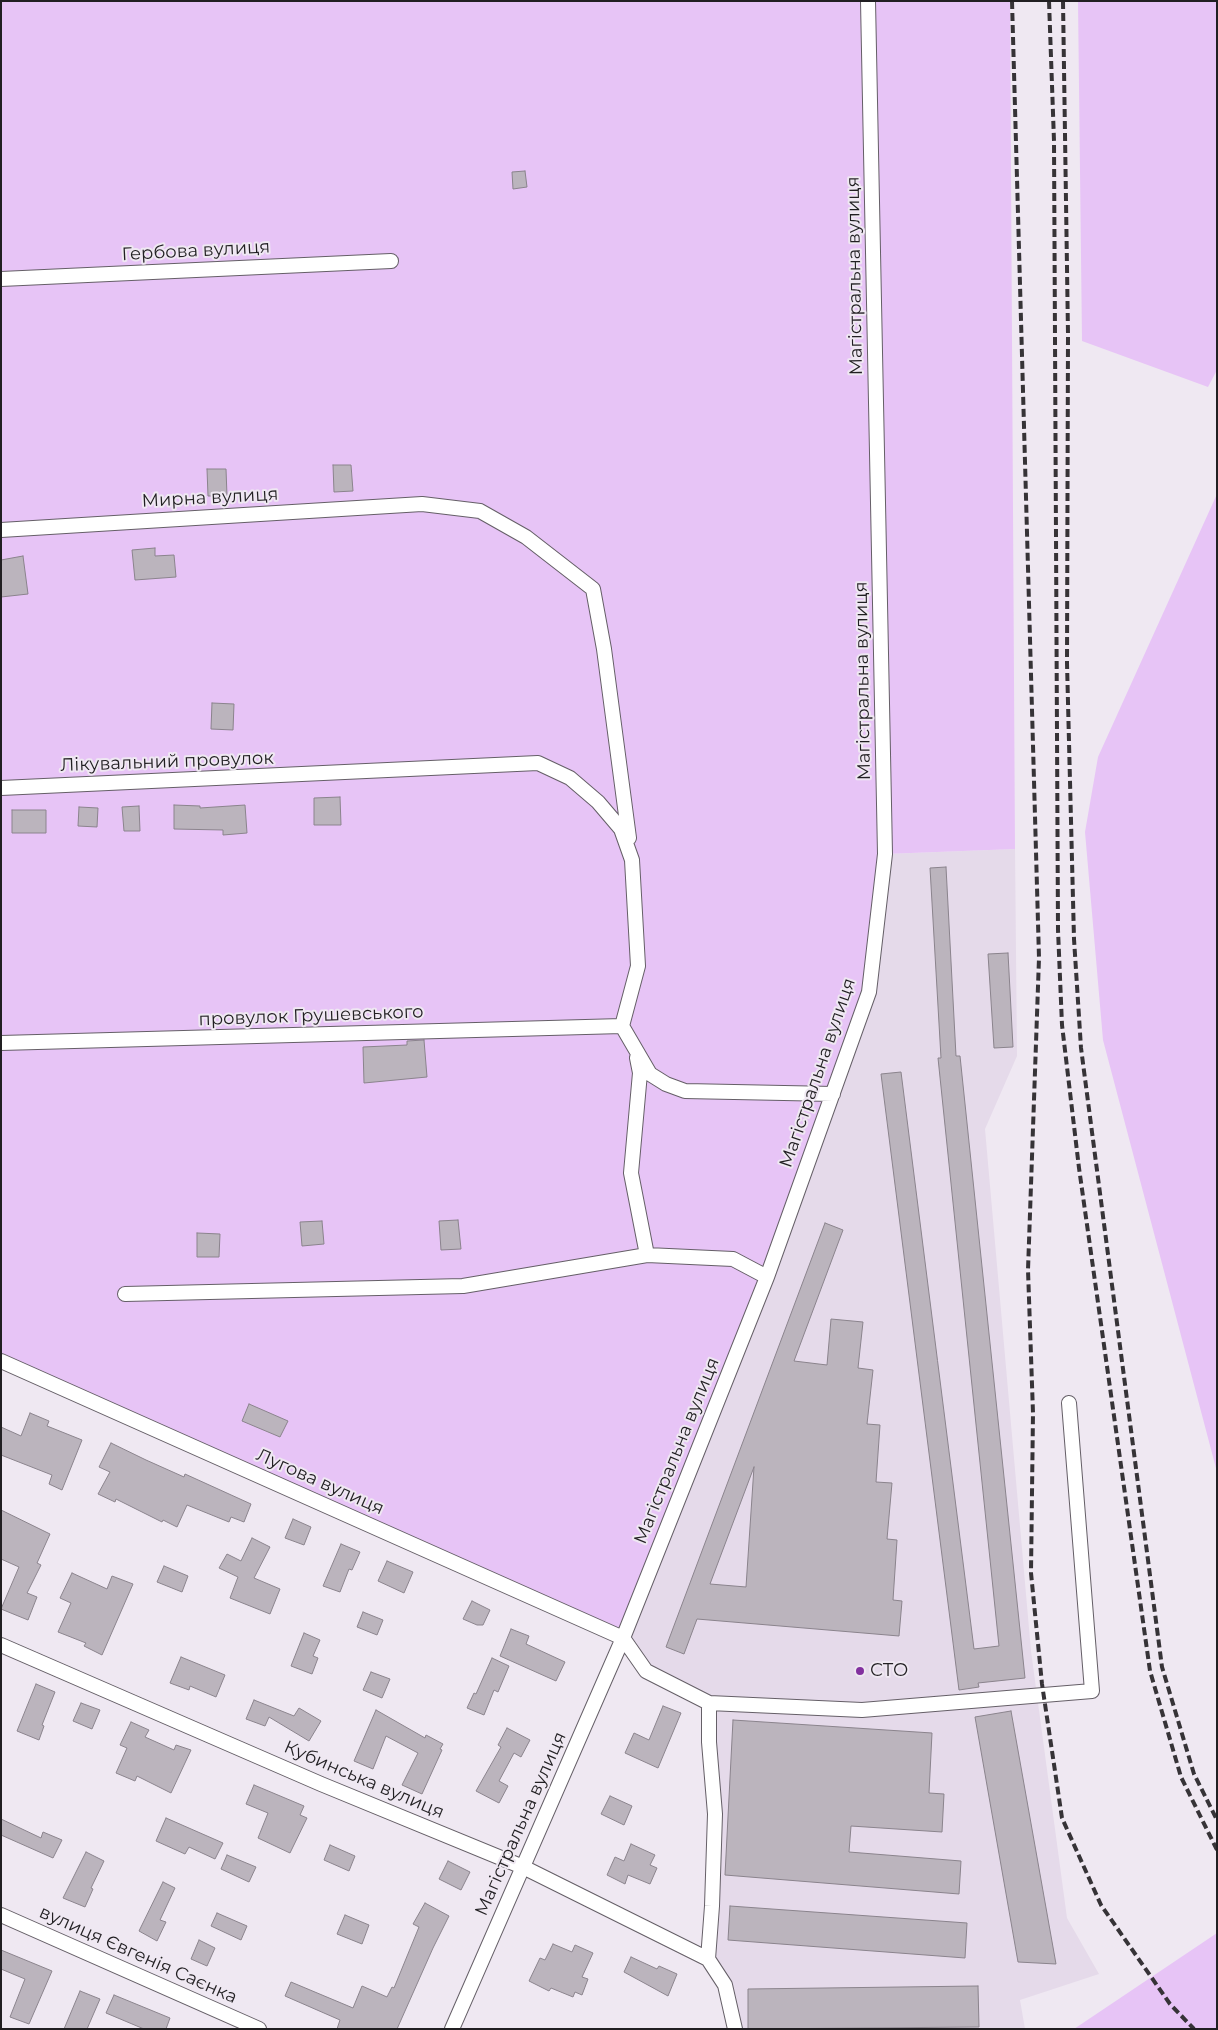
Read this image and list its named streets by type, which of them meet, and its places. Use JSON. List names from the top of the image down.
{
  "streets": {
    "street": [
      "Гербова вулиця",
      "Магістральна вулиця",
      "Мирна вулиця",
      "Лікувальний провулок",
      "провулок Грушевського",
      "Лугова вулиця",
      "Кубинська вулиця",
      "вулиця Євгенія Саєнка"
    ]
  },
  "crossings": [
    ["Магістральна вулиця", "Лугова вулиця"],
    ["Магістральна вулиця", "Кубинська вулиця"],
    ["Мирна вулиця", "Лікувальний провулок"]
  ],
  "places": ["СТО"]
}
